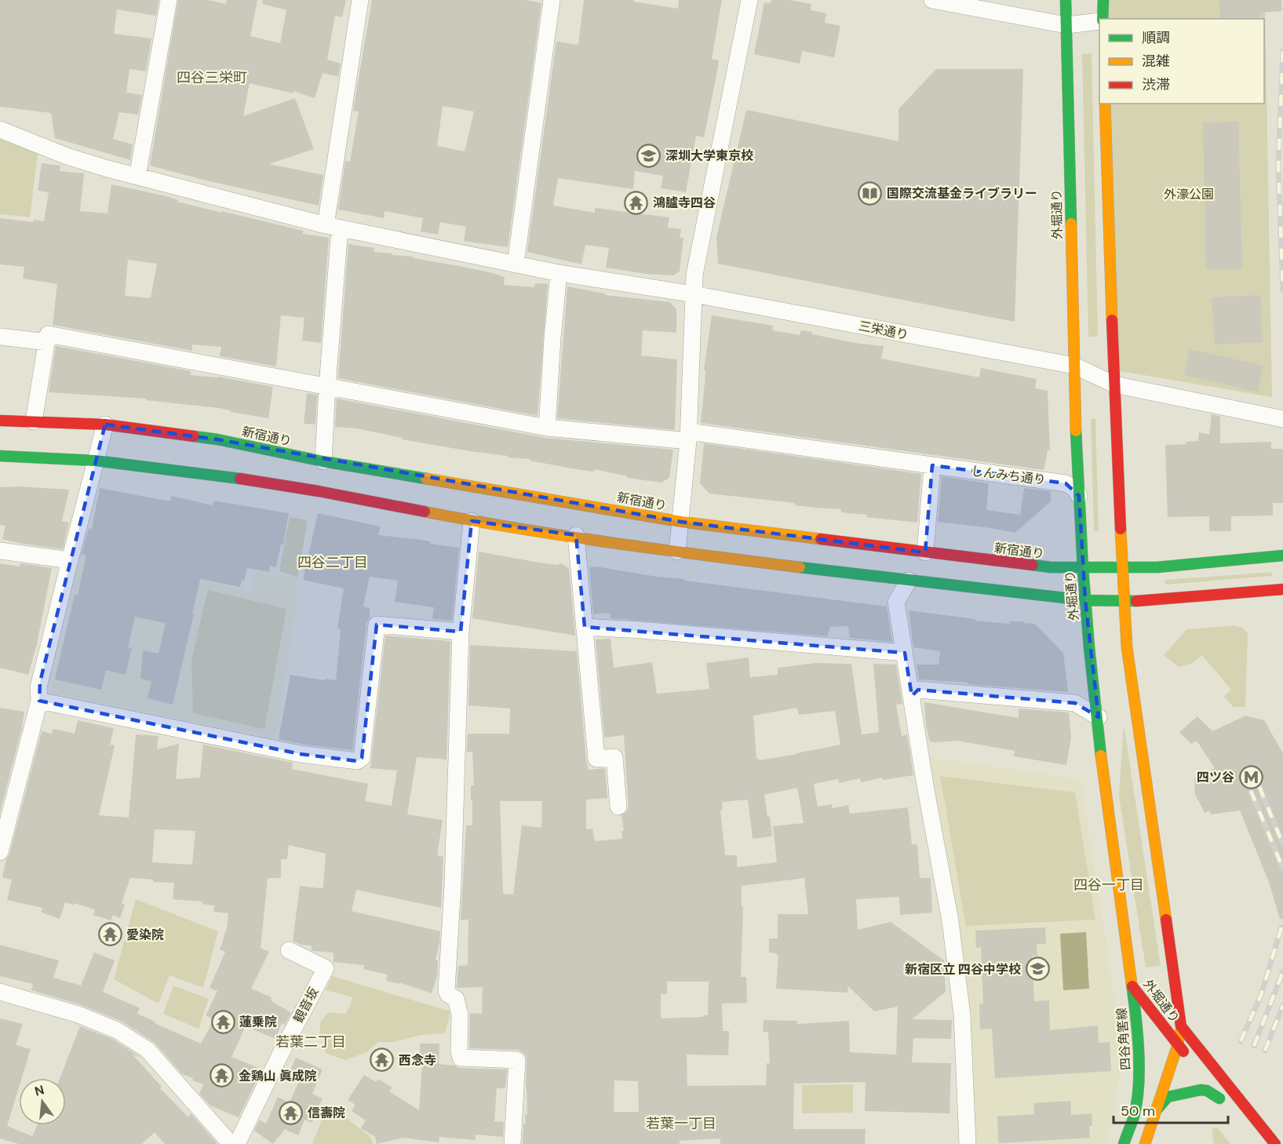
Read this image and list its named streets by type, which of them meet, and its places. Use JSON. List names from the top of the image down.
{
  "streets": {
    "main road": ["外堀通り", "新宿通り", "四谷角筈線"],
    "street": ["三栄通り", "しんみち通り", "観音坂"]
  },
  "crossings": [
    ["外堀通り", "三栄通り"],
    ["外堀通り", "新宿通り"],
    ["外堀通り", "しんみち通り"],
    ["外堀通り", "四谷角筈線"]
  ],
  "districts": [
    "四谷三栄町",
    "四谷二丁目",
    "四谷一丁目",
    "若葉二丁目",
    "若葉一丁目"
  ],
  "parks": ["外濠公園"],
  "places": {
    "school or university": ["深圳大学東京校", "新宿区立 四谷中学校"],
    "library": ["国際交流基金ライブラリー"],
    "temple": [
      "鴻臚寺四谷",
      "愛染院",
      "蓮乗院",
      "西念寺",
      "金鶏山 眞成院",
      "信壽院"
    ],
    "metro station": ["四ツ谷"]
  },
  "legend": ["順調", "混雑", "渋滞"],
  "scale_bar": "50 m",
  "north": "top"
}
